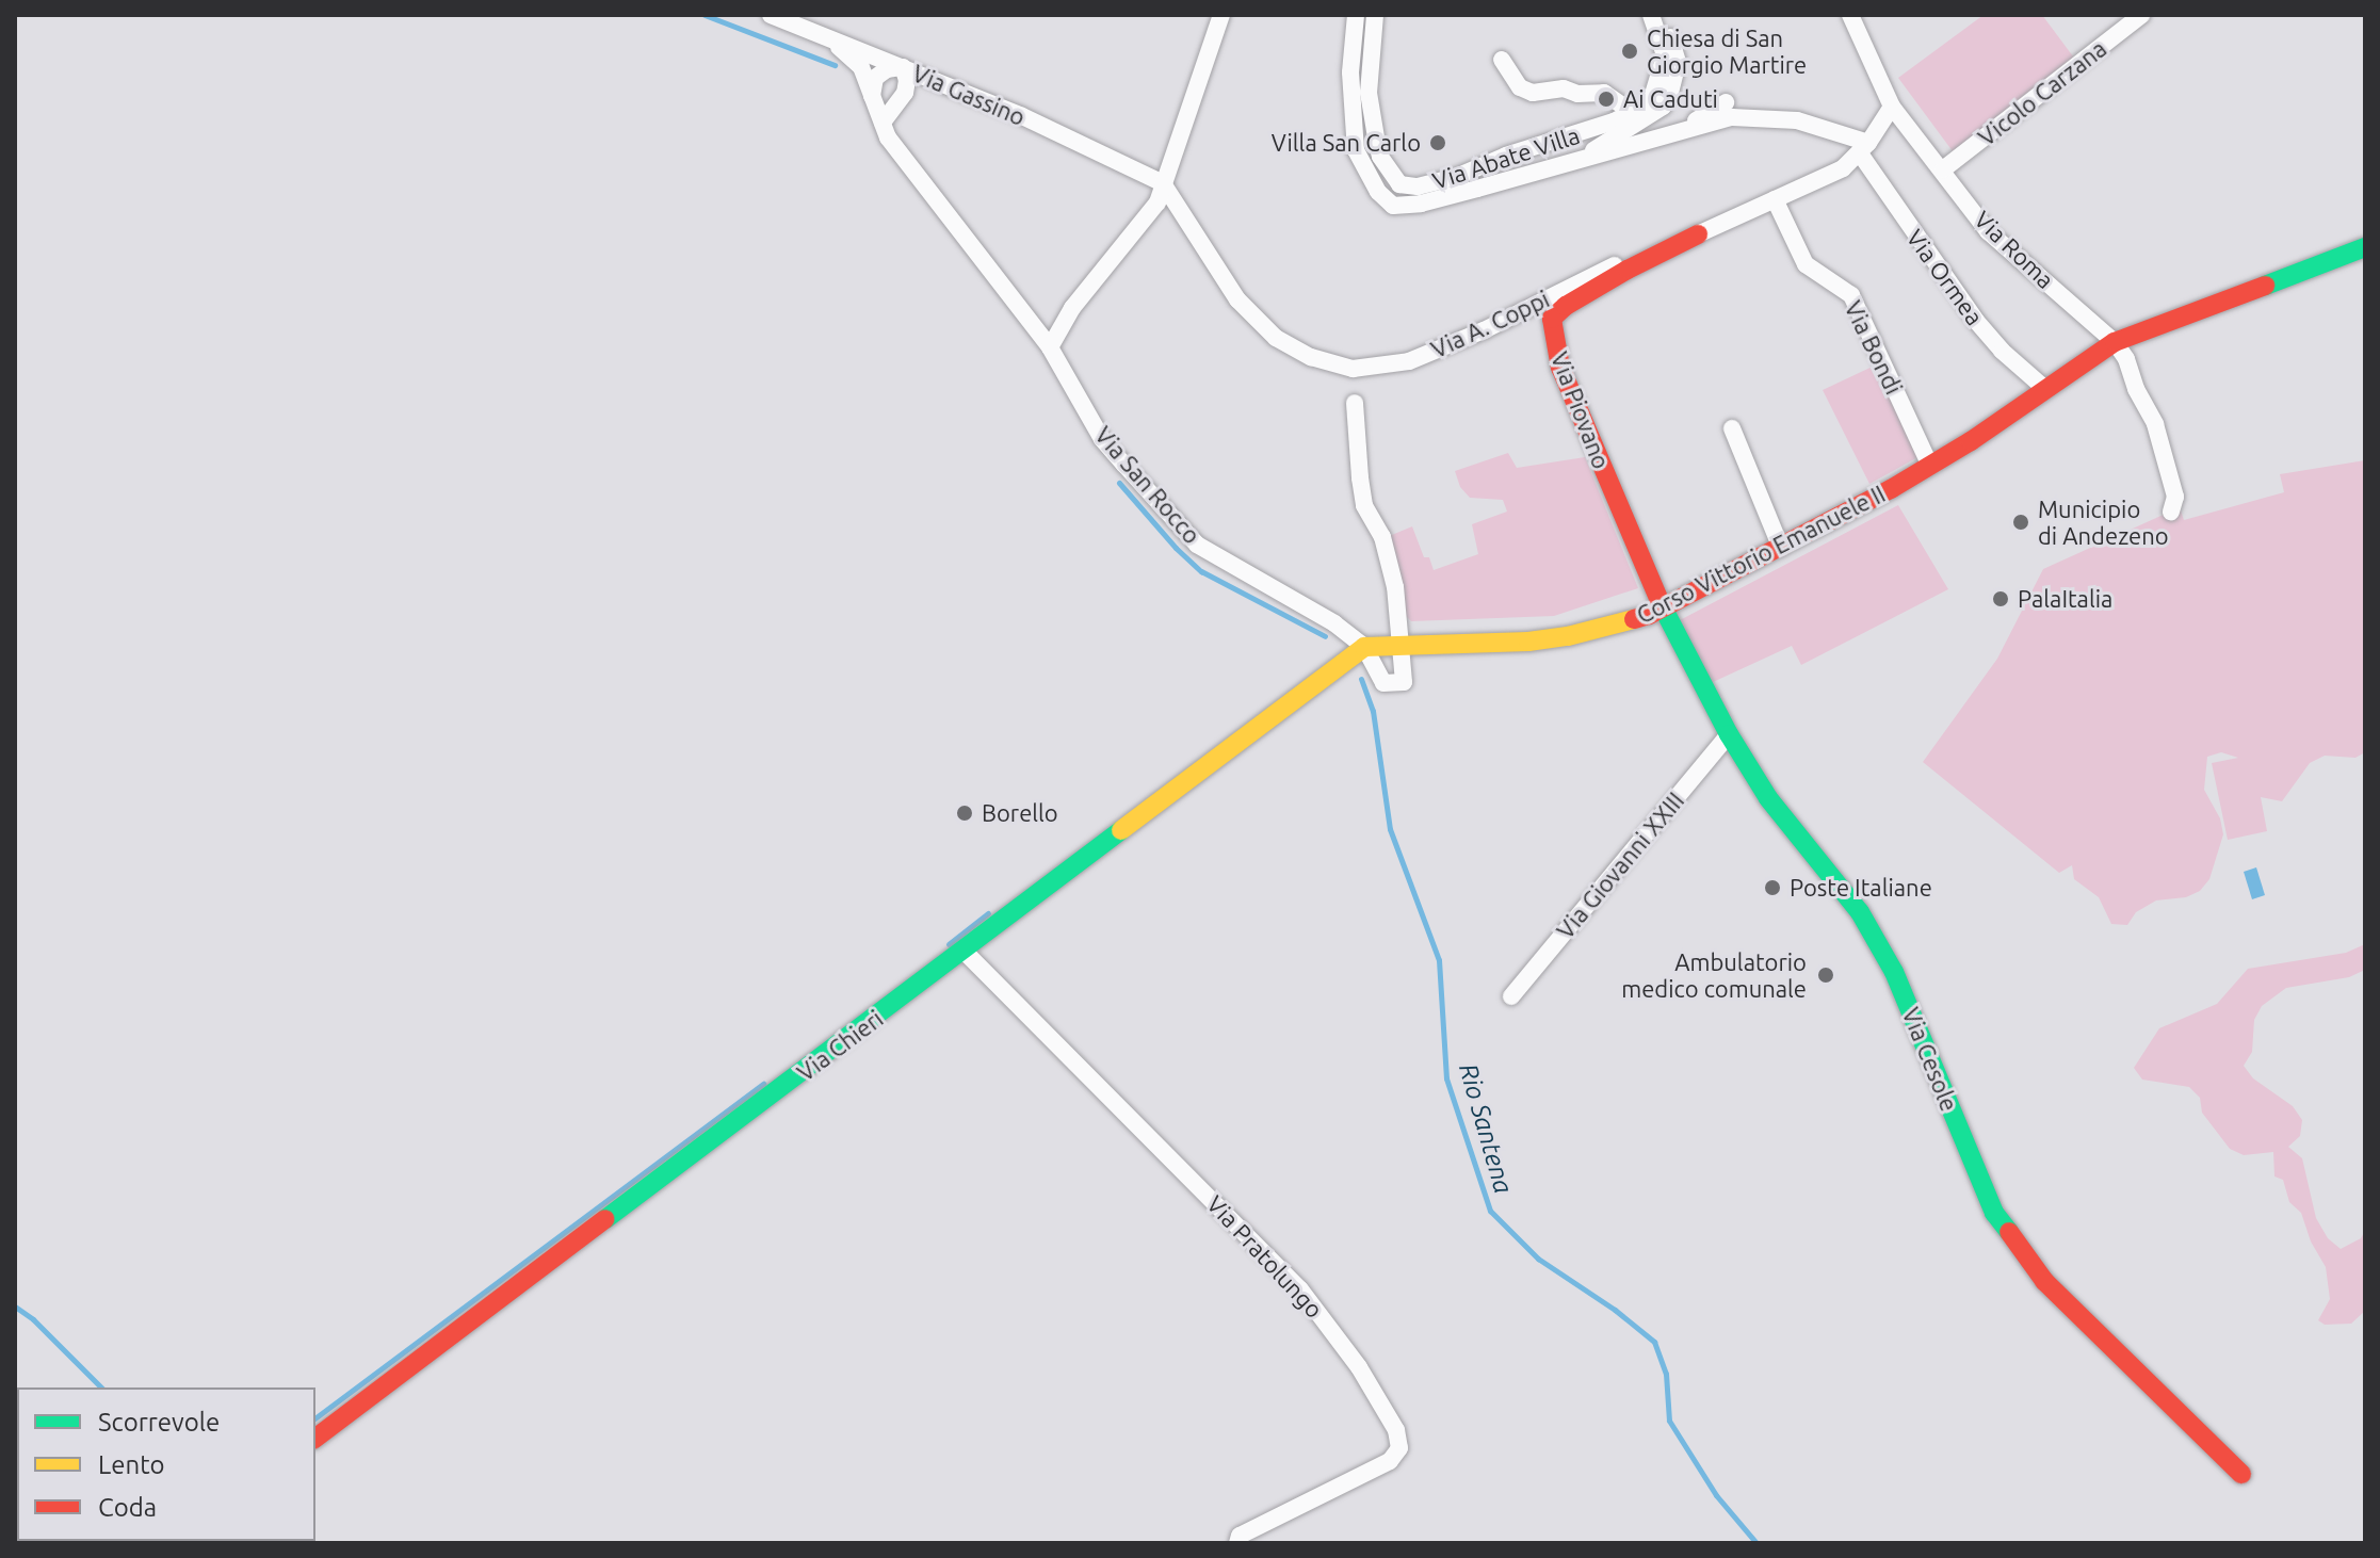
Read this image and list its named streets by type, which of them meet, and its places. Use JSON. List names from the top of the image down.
{
  "streets": {
    "main road": [
      "Via Piovano",
      "Corso Vittorio Emanuele II",
      "Via Chieri",
      "Via Cesole"
    ],
    "street": [
      "Vicolo Carzana",
      "Via Gassino",
      "Via Abate Villa",
      "Via Roma",
      "Via Ormea",
      "Via A. Coppi",
      "Via Bondi",
      "Via San Rocco",
      "Via Giovanni XXIII",
      "Via Pratolungo"
    ]
  },
  "crossings": [
    ["Vicolo Carzana", "Via Roma"],
    ["Via Gassino", "Via A. Coppi"],
    ["Via Gassino", "Via San Rocco"],
    ["Via Roma", "Corso Vittorio Emanuele II"],
    ["Via Ormea", "Via A. Coppi"],
    ["Via Ormea", "Corso Vittorio Emanuele II"],
    ["Via A. Coppi", "Via Bondi"],
    ["Via A. Coppi", "Via Piovano"],
    ["Via Bondi", "Corso Vittorio Emanuele II"],
    ["Via Piovano", "Corso Vittorio Emanuele II"],
    ["Via Piovano", "Via Cesole"],
    ["Via San Rocco", "Corso Vittorio Emanuele II"],
    ["Via San Rocco", "Via Chieri"],
    ["Corso Vittorio Emanuele II", "Via Chieri"],
    ["Corso Vittorio Emanuele II", "Via Cesole"],
    ["Via Giovanni XXIII", "Via Cesole"],
    ["Via Chieri", "Via Pratolungo"]
  ],
  "water": ["Rio Santena"],
  "places": [
    "Chiesa di San Giorgio Martire",
    "Ai Caduti",
    "Villa San Carlo",
    "Municipio di Andezeno",
    "PalaItalia",
    "Borello",
    "Poste Italiane",
    "Ambulatorio medico comunale"
  ],
  "legend": ["Scorrevole", "Lento", "Coda"]
}
